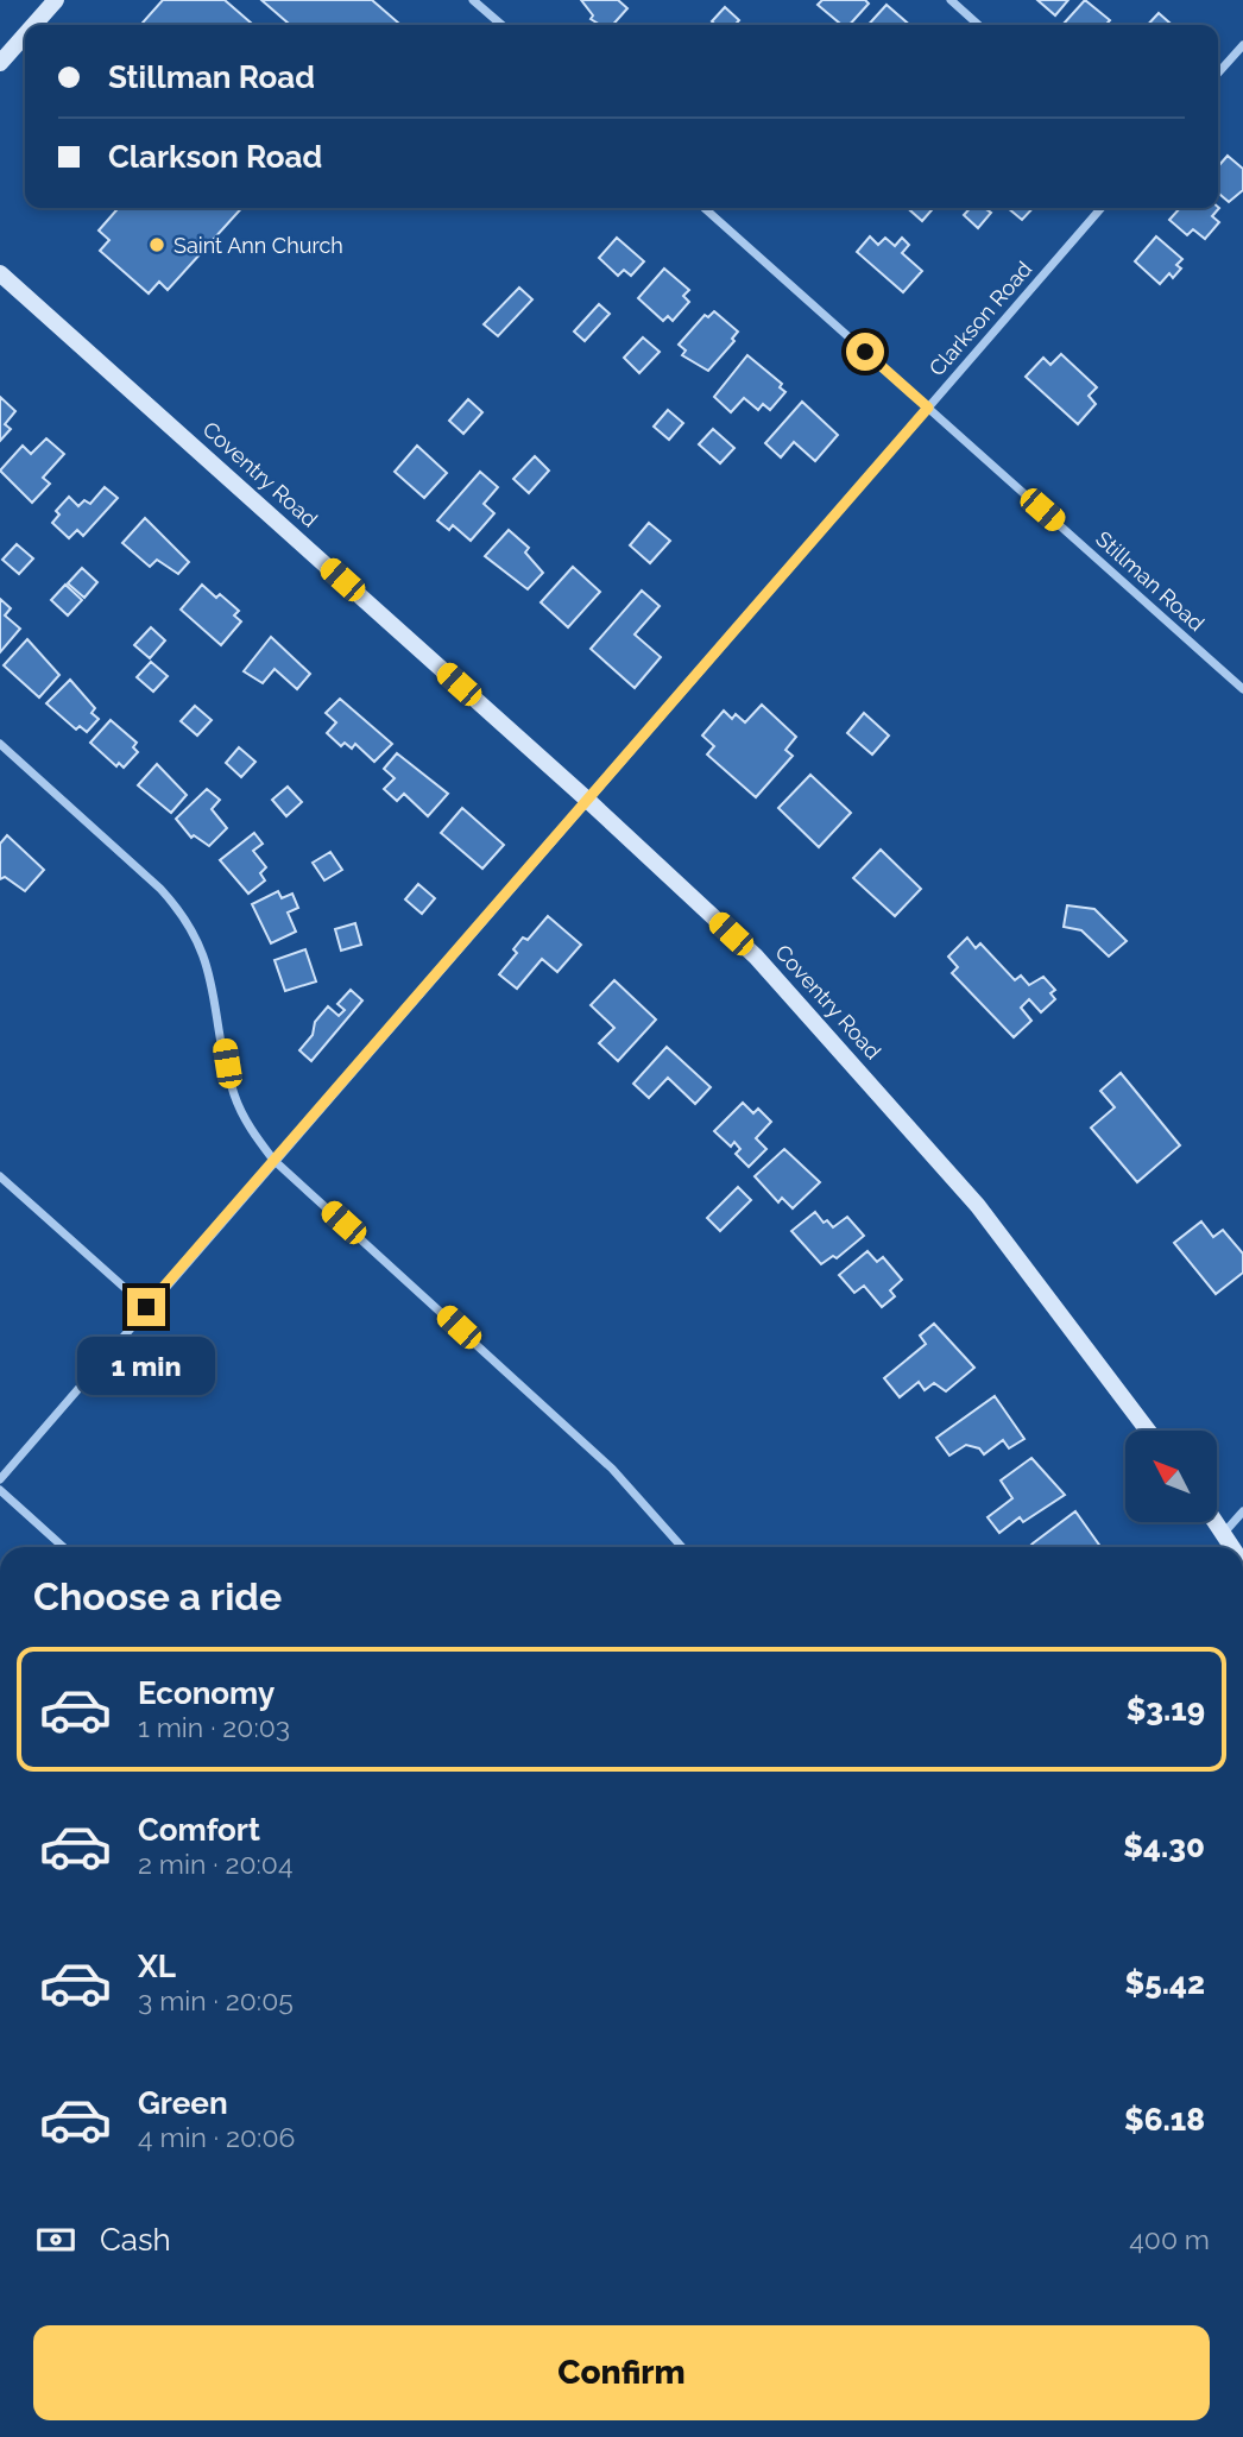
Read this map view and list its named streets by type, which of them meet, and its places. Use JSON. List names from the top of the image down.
{
  "streets": {
    "street": ["Clarkson Road", "Coventry Road", "Stillman Road"]
  },
  "crossings": [
    ["Clarkson Road", "Coventry Road"],
    ["Clarkson Road", "Stillman Road"]
  ],
  "places": ["Saint Ann Church"],
  "north": "top left",
  "page": {
    "banner": ["Stillman Road", "Clarkson Road"],
    "bubble": "1 min",
    "heading": "Choose a ride",
    "list": [
      {
        "name": "Economy",
        "note": "1 min · 20:03",
        "value": "$3.19"
      },
      {
        "name": "Comfort",
        "note": "2 min · 20:04",
        "value": "$4.30"
      },
      {
        "name": "XL",
        "note": "3 min · 20:05",
        "value": "$5.42"
      },
      {
        "name": "Green",
        "note": "4 min · 20:06",
        "value": "$6.18"
      }
    ],
    "pay": ["Cash", "400 m"],
    "buttons": "Confirm"
  }
}
